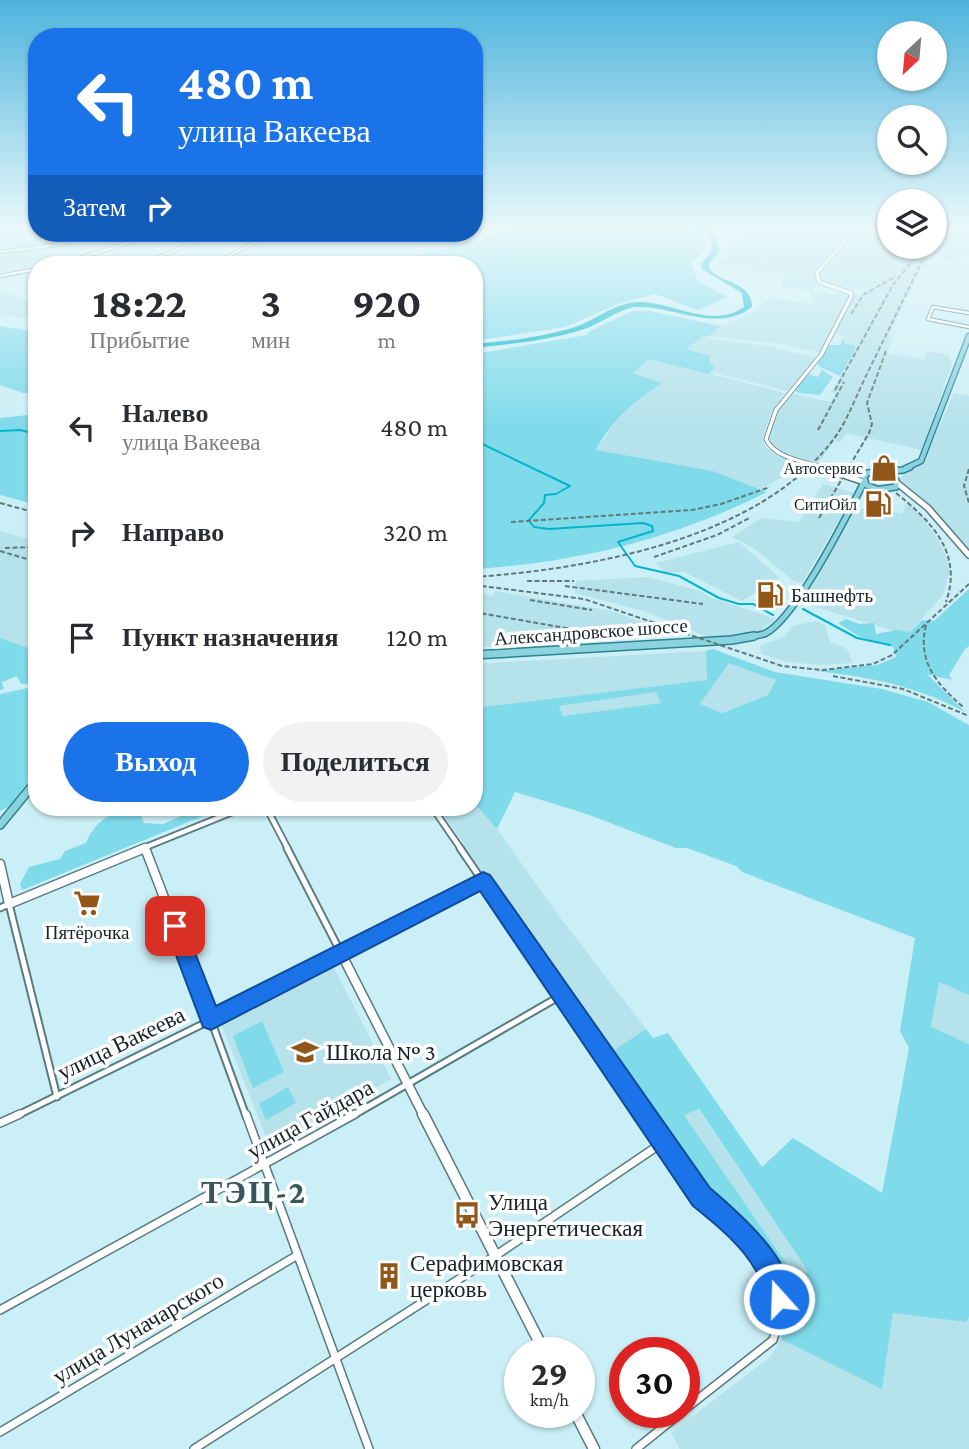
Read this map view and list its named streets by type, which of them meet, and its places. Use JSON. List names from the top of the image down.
{
  "streets": {
    "main road": ["Александровское шоссе"],
    "street": ["улица Вакеева", "улица Гайдара", "улица Луначарского"]
  },
  "districts": ["ТЭЦ-2"],
  "places": {
    "shop": ["Автосервис"],
    "fuel station": ["СитиОйл", "Башнефть"],
    "supermarket": ["Пятёрочка"],
    "school or university": ["Школа № 3"],
    "bus stop": ["Улица Энергетическая"],
    "building": ["Серафимовская церковь"]
  },
  "north": "bottom left",
  "page": {
    "turn": ["480 m", "улица Вакеева"],
    "then": "Затем",
    "eta": [
      "18:22",
      "Прибытие",
      "3",
      "мин",
      "920",
      "m"
    ],
    "list": [
      {
        "name": "Налево",
        "note": "улица Вакеева",
        "value": "480 m"
      },
      {
        "name": "Направо",
        "value": "320 m"
      },
      {
        "name": "Пункт назначения",
        "value": "120 m"
      }
    ],
    "buttons": ["Выход", "Поделиться"],
    "speed": "29 km/h",
    "limit": "30"
  }
}
